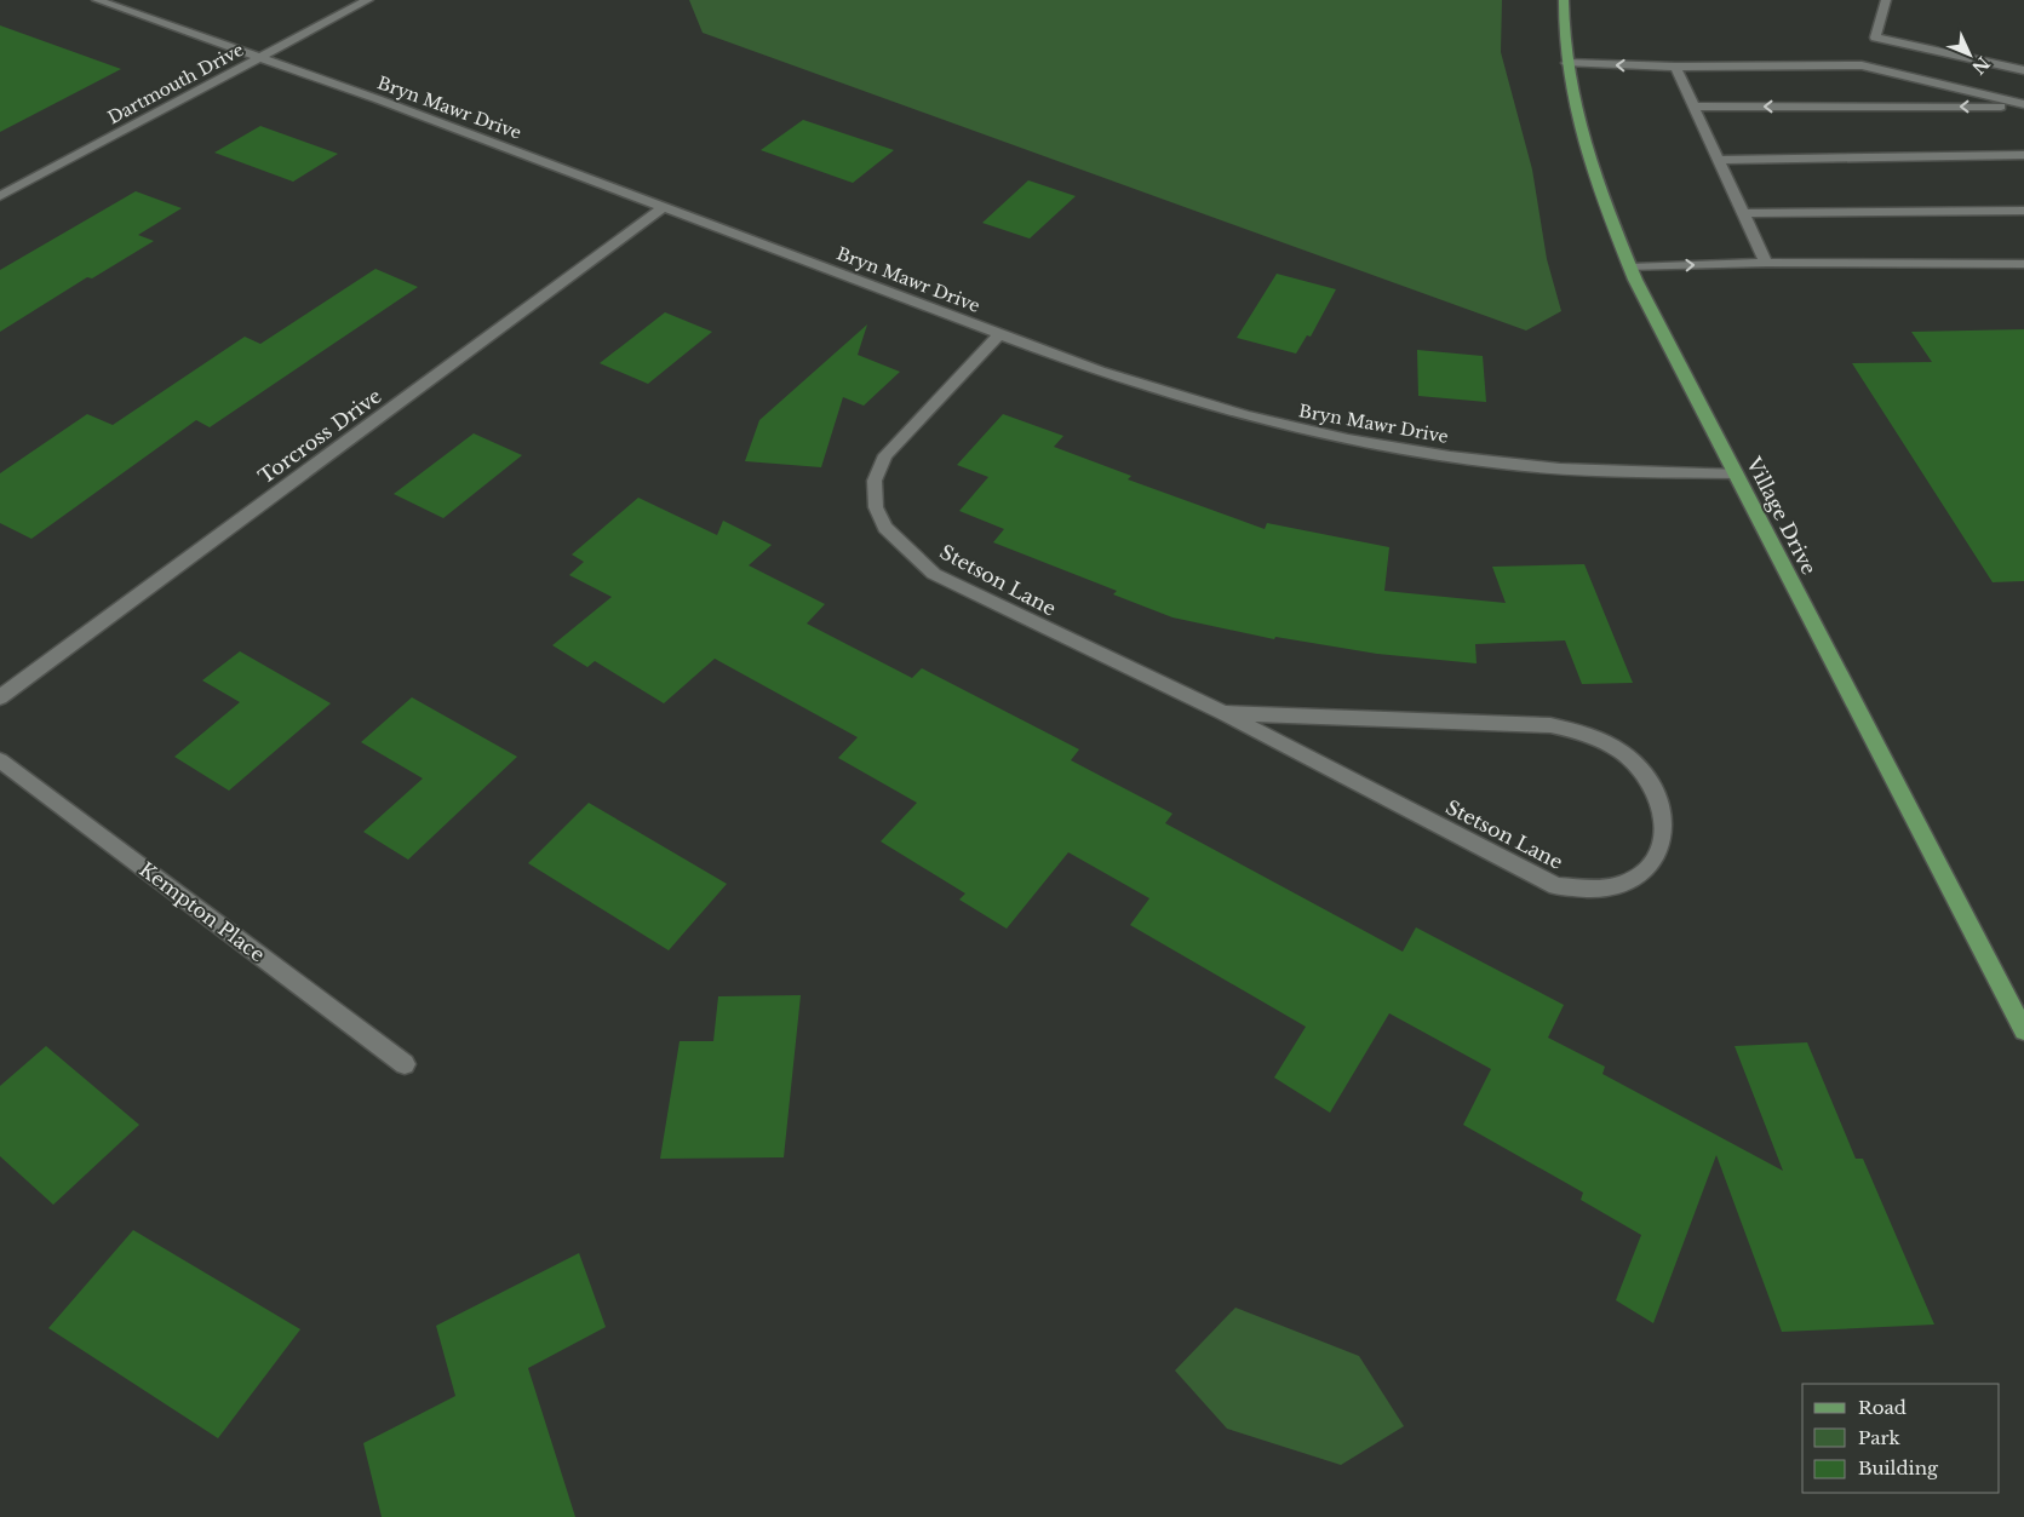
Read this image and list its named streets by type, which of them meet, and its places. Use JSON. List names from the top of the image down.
{
  "streets": {
    "main road": ["Village Drive"],
    "street": [
      "Dartmouth Drive",
      "Bryn Mawr Drive",
      "Torcross Drive",
      "Stetson Lane",
      "Kempton Place"
    ]
  },
  "crossings": [
    ["Dartmouth Drive", "Bryn Mawr Drive"],
    ["Bryn Mawr Drive", "Torcross Drive"],
    ["Bryn Mawr Drive", "Village Drive"],
    ["Bryn Mawr Drive", "Stetson Lane"]
  ],
  "legend": ["Road", "Park", "Building"],
  "north": "bottom right"
}
